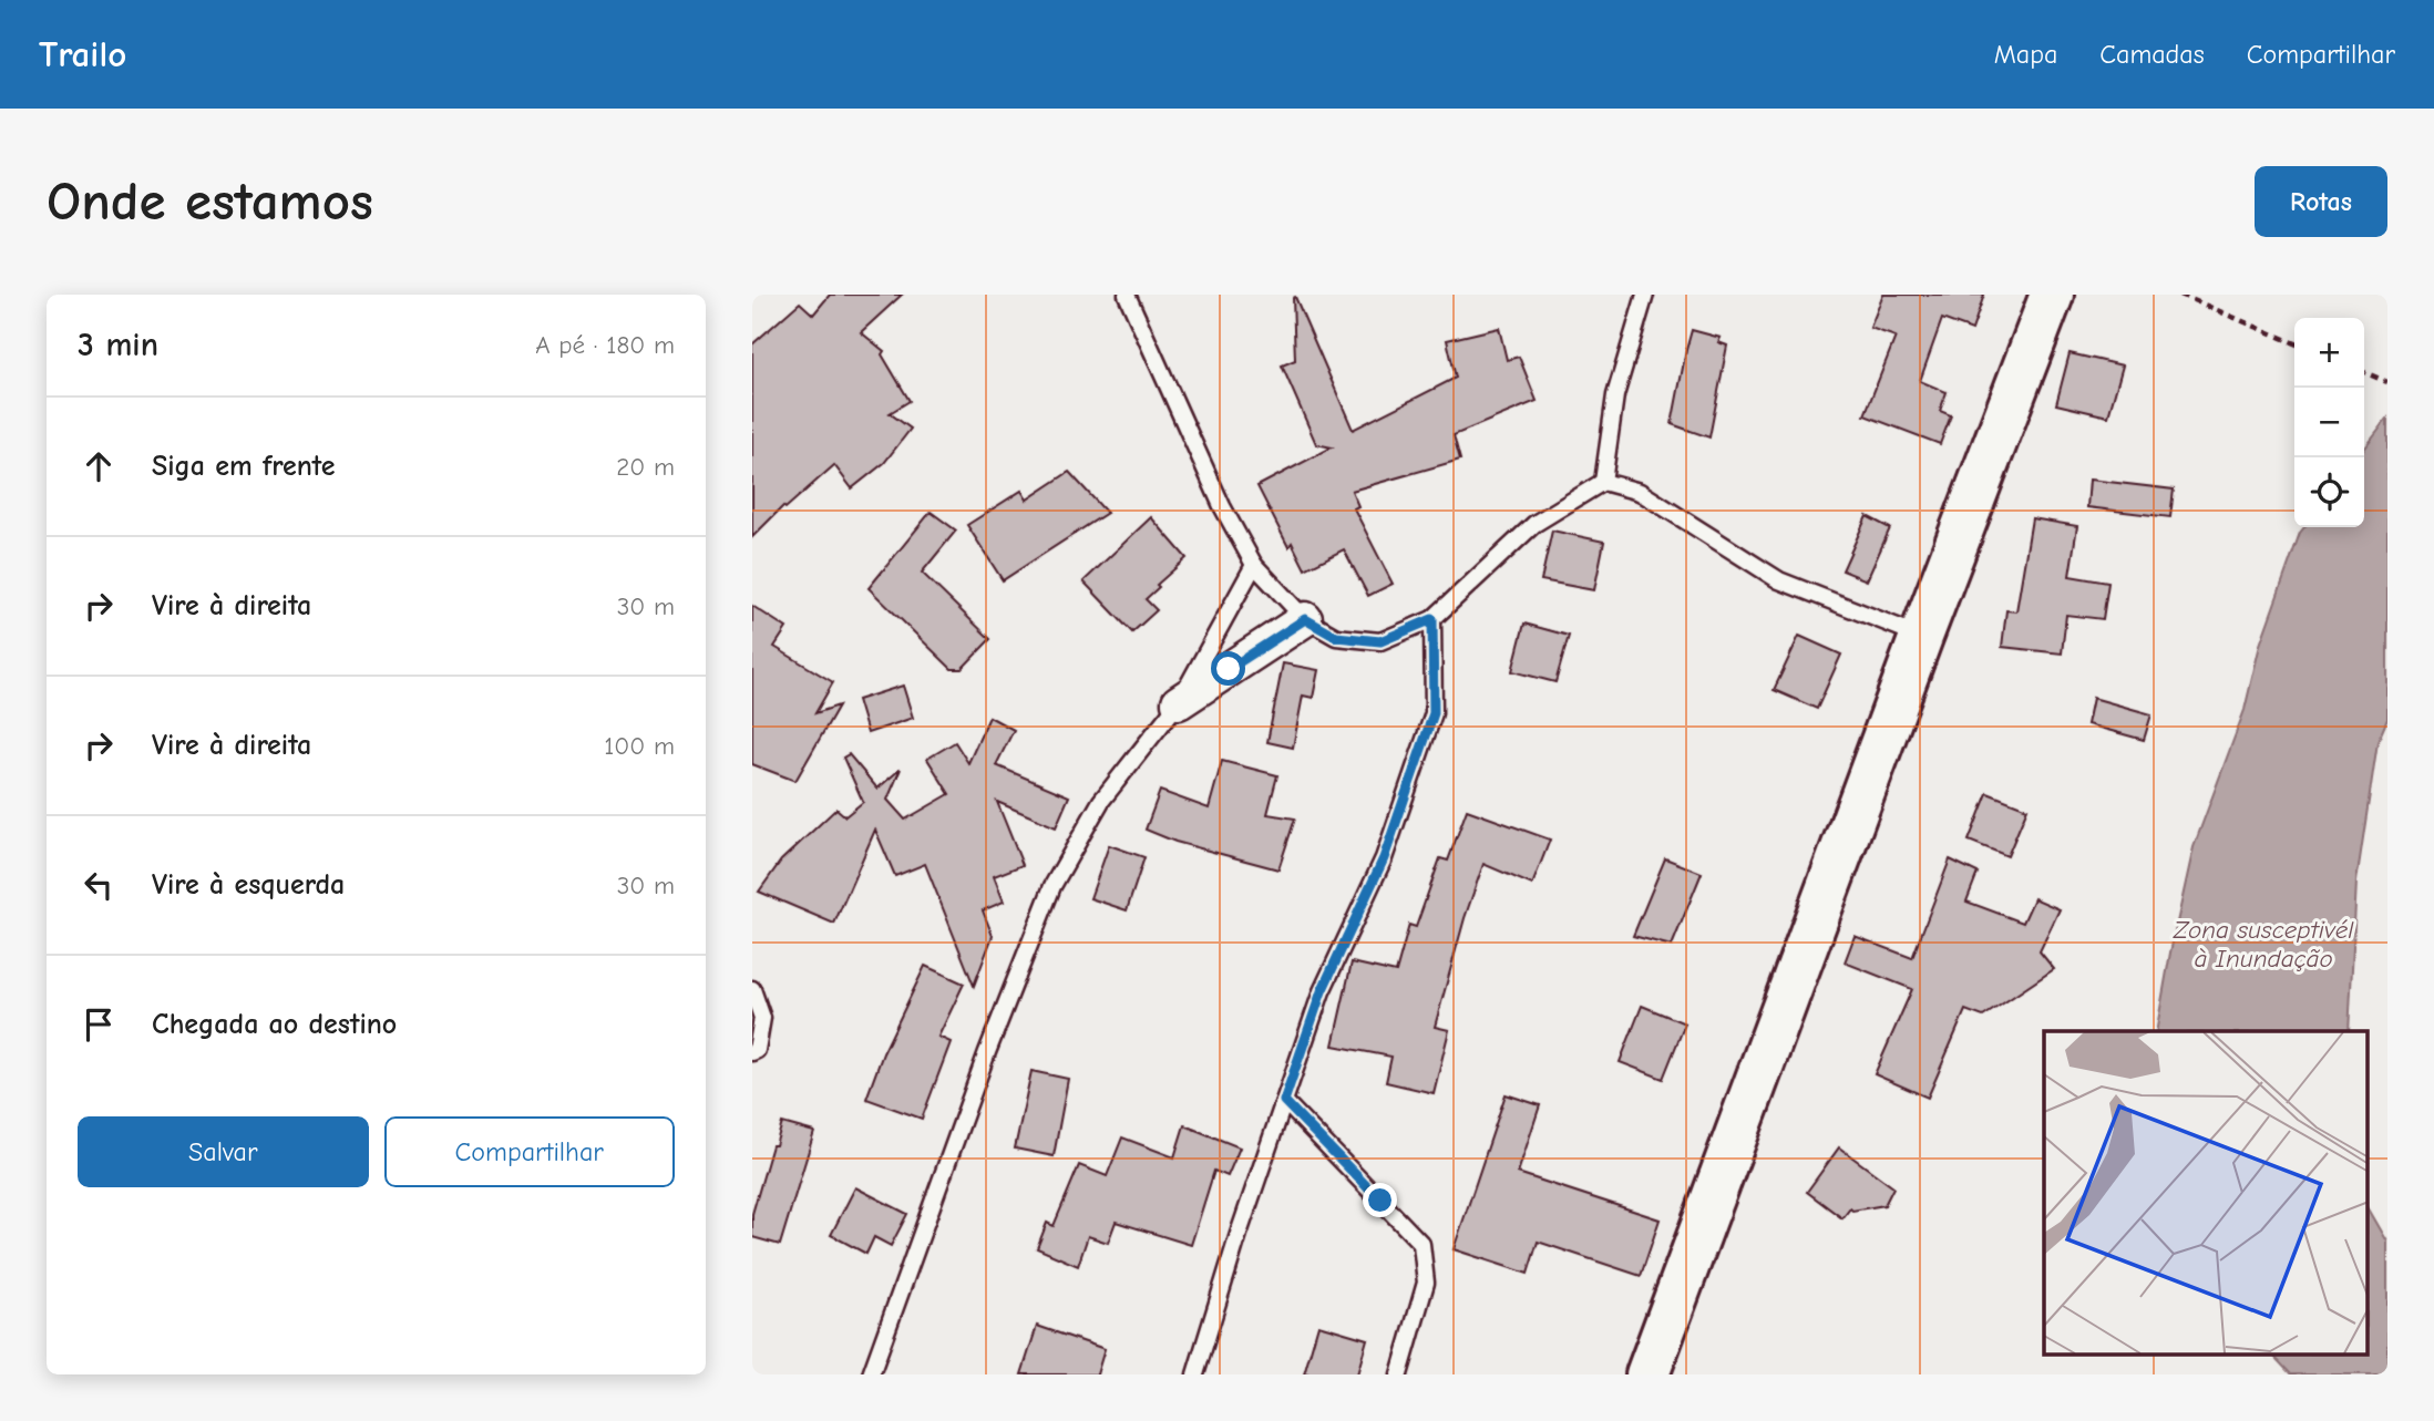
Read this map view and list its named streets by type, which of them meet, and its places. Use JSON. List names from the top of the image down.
{
  "water": ["Zona susceptivél à Inundação"],
  "page": {
    "header": "Trailo",
    "nav": ["Mapa", "Camadas", "Compartilhar"],
    "buttons": [
      "Rotas",
      ["Salvar", "Compartilhar"]
    ],
    "title": "Onde estamos",
    "heading": ["3 min", "A pé · 180 m"],
    "map_buttons": ["+", "−"],
    "list": [
      ["Siga em frente", "20 m"],
      ["Vire à direita", "30 m"],
      ["Vire à direita", "100 m"],
      ["Vire à esquerda", "30 m"],
      "Chegada ao destino"
    ]
  }
}
